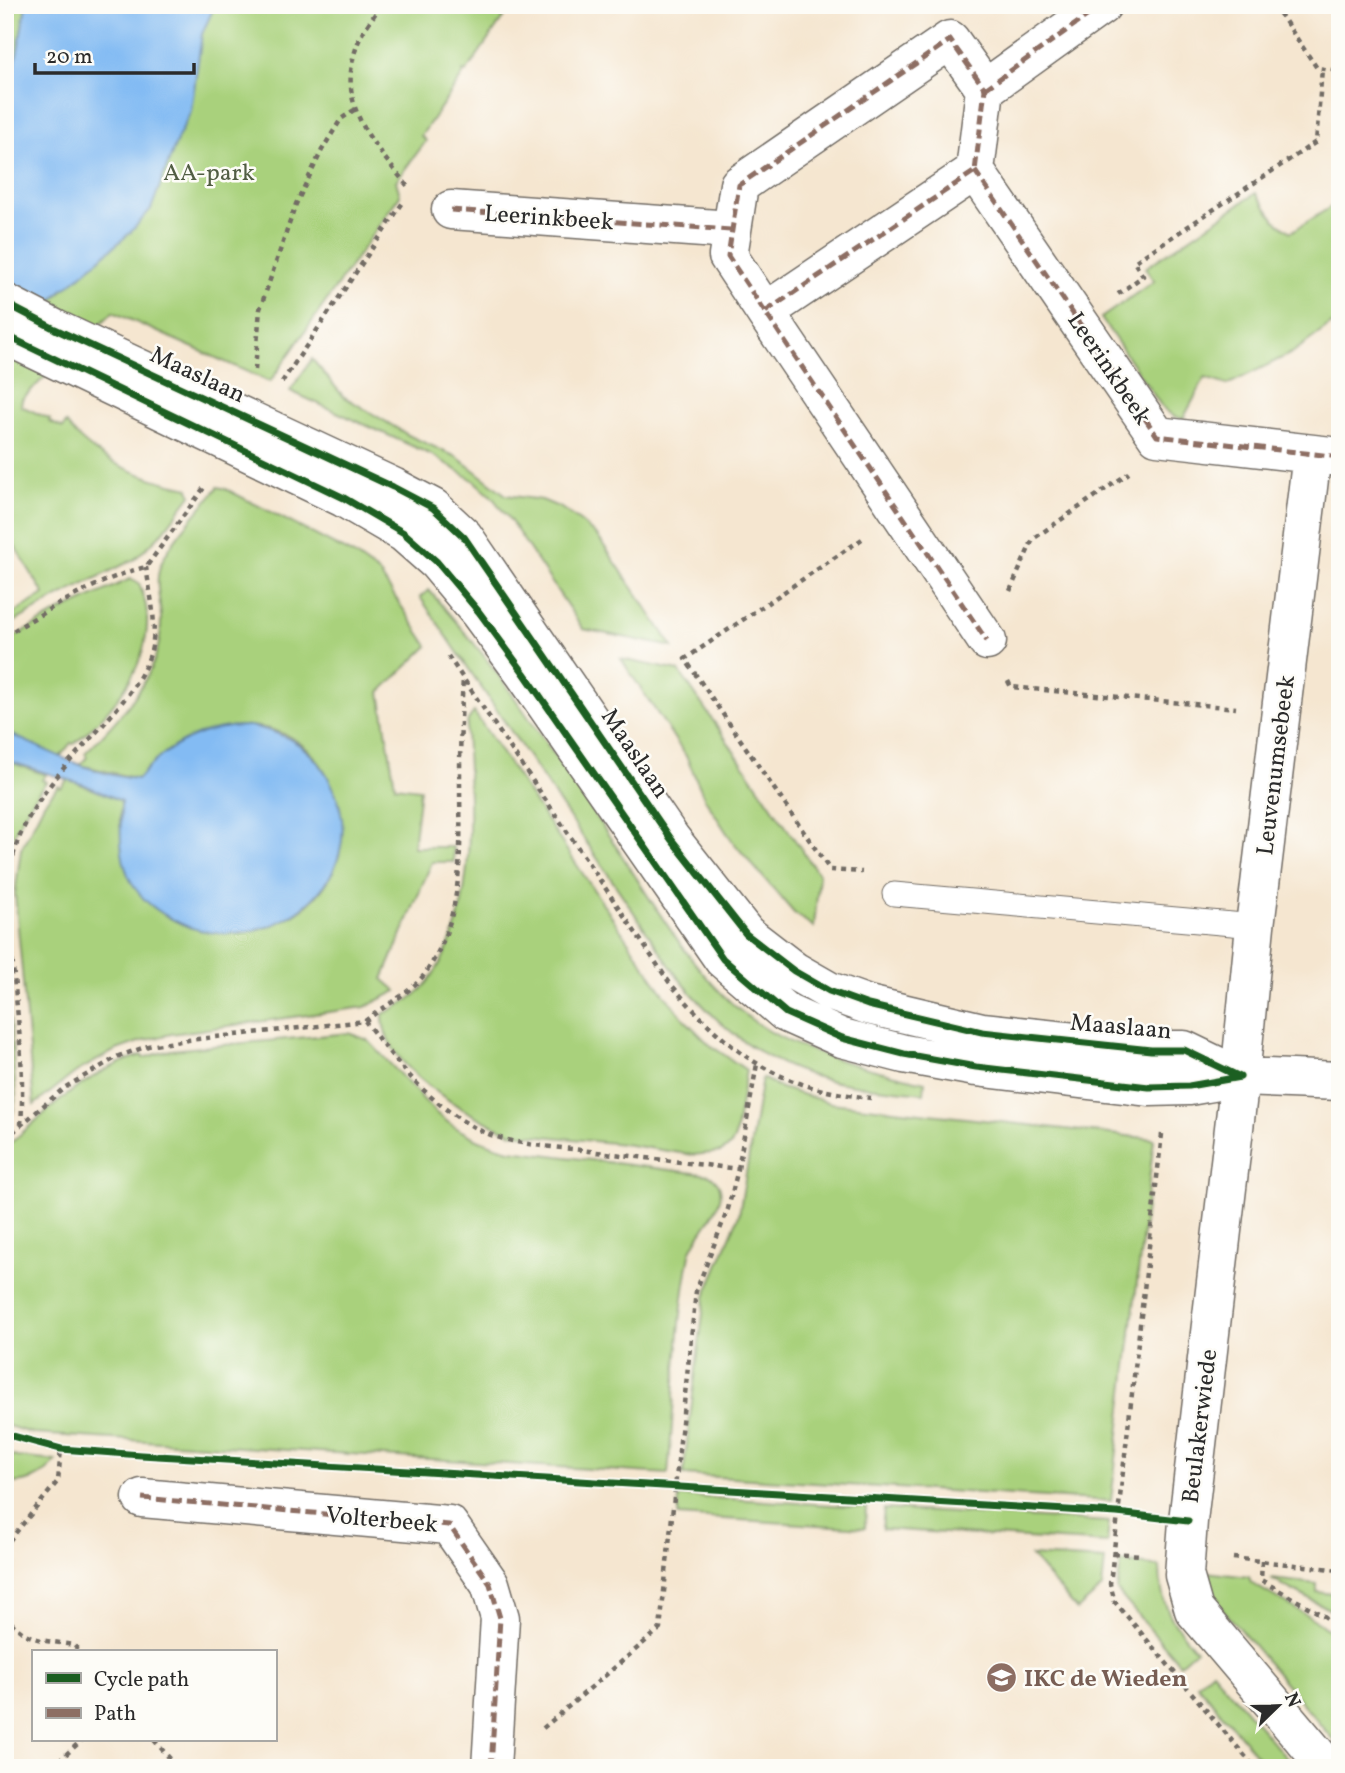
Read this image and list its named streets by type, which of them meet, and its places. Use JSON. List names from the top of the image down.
{
  "streets": {
    "street": [
      "Leerinkbeek",
      "Maaslaan",
      "Leuvenumsebeek",
      "Beulakerwiede",
      "Volterbeek"
    ]
  },
  "crossings": [
    ["Leerinkbeek", "Leuvenumsebeek"],
    ["Maaslaan", "Leuvenumsebeek"],
    ["Maaslaan", "Beulakerwiede"],
    ["Leuvenumsebeek", "Beulakerwiede"]
  ],
  "parks": ["AA-park"],
  "places": {
    "school or university": ["IKC de Wieden"]
  },
  "legend": ["Cycle path", "Path"],
  "scale_bar": "20 m",
  "north": "top right"
}
